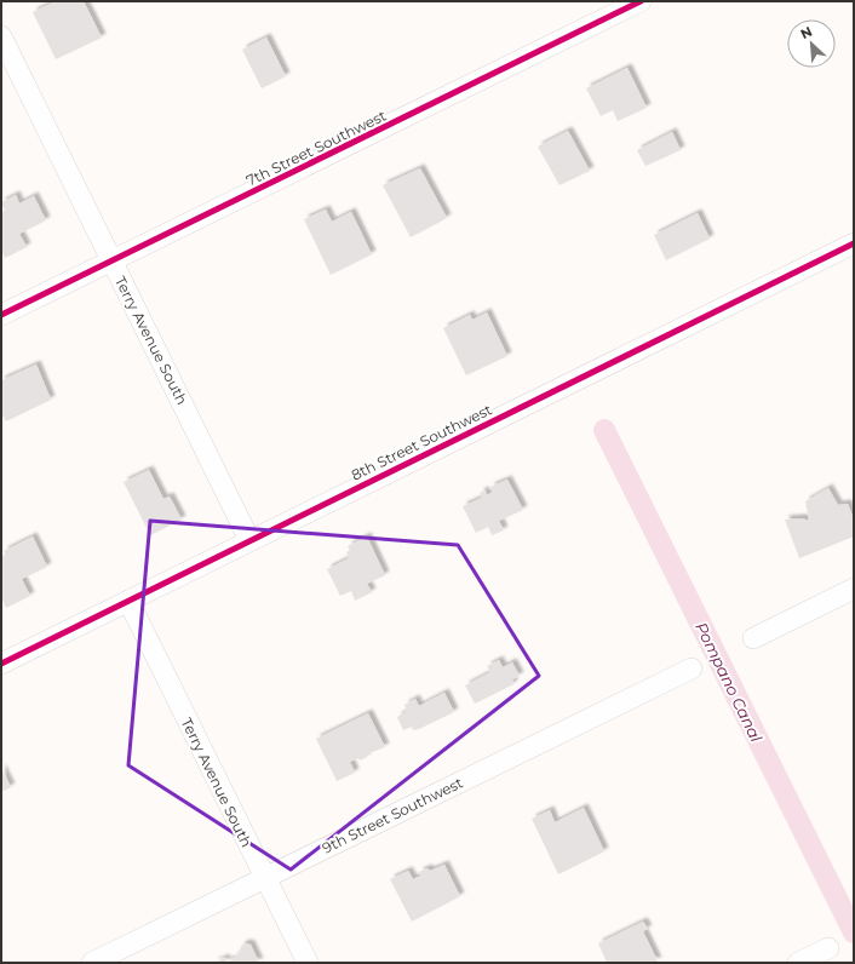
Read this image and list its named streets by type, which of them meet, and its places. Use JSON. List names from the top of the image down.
{
  "streets": {
    "street": [
      "7th Street Southwest",
      "Terry Avenue South",
      "8th Street Southwest",
      "9th Street Southwest"
    ]
  },
  "crossings": [
    ["7th Street Southwest", "Terry Avenue South"],
    ["Terry Avenue South", "8th Street Southwest"],
    ["Terry Avenue South", "9th Street Southwest"]
  ],
  "water": ["Pompano Canal"],
  "north": "top left"
}
